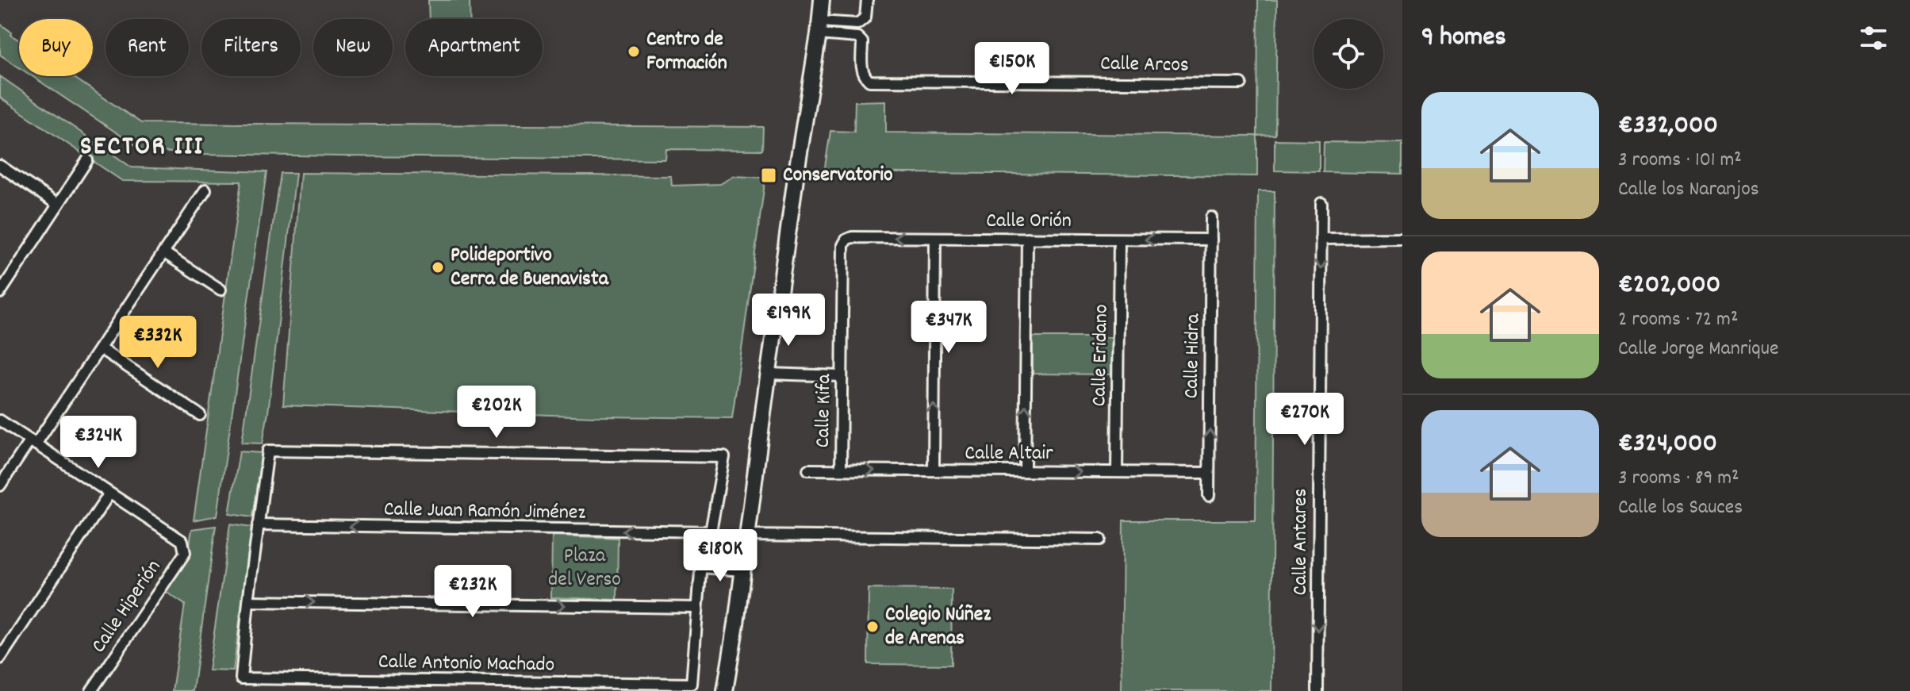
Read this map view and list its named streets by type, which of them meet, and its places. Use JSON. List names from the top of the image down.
{
  "streets": {
    "street": [
      "Calle Arcos",
      "Calle Orión",
      "Calle Eridano",
      "Calle Hidra",
      "Calle Kifa",
      "Calle Altair",
      "Calle Juan Ramón Jiménez",
      "Calle Antares",
      "Calle Hiperión",
      "Calle Antonio Machado"
    ]
  },
  "crossings": [
    ["Calle Orión", "Calle Eridano"],
    ["Calle Orión", "Calle Hidra"],
    ["Calle Orión", "Calle Kifa"],
    ["Calle Eridano", "Calle Altair"],
    ["Calle Hidra", "Calle Altair"],
    ["Calle Kifa", "Calle Altair"]
  ],
  "one_way": ["Calle Orión", "Calle Hidra", "Calle Antares"],
  "districts": ["SECTOR III"],
  "parks": ["Plaza del Verso"],
  "places": {
    "other": ["Centro de Formación", "Polideportivo Cerra de Buenavista", "Colegio Núñez de Arenas"],
    "transit": ["Conservatorio"]
  },
  "page": {
    "heading": "9 homes",
    "chip": [
      "Buy",
      "Rent",
      "Filters",
      "New",
      "Apartment"
    ],
    "price": [
      "€150K",
      "€199K",
      "€347K",
      "€332K",
      "€202K",
      "€270K",
      "€324K",
      "€180K",
      "€232K"
    ],
    "list": [
      {
        "name": "€332,000",
        "note": "3 rooms · 101 m² · Calle los Naranjos"
      },
      {
        "name": "€202,000",
        "note": "2 rooms · 72 m² · Calle Jorge Manrique"
      },
      {
        "name": "€324,000",
        "note": "3 rooms · 89 m² · Calle los Sauces"
      }
    ]
  }
}
